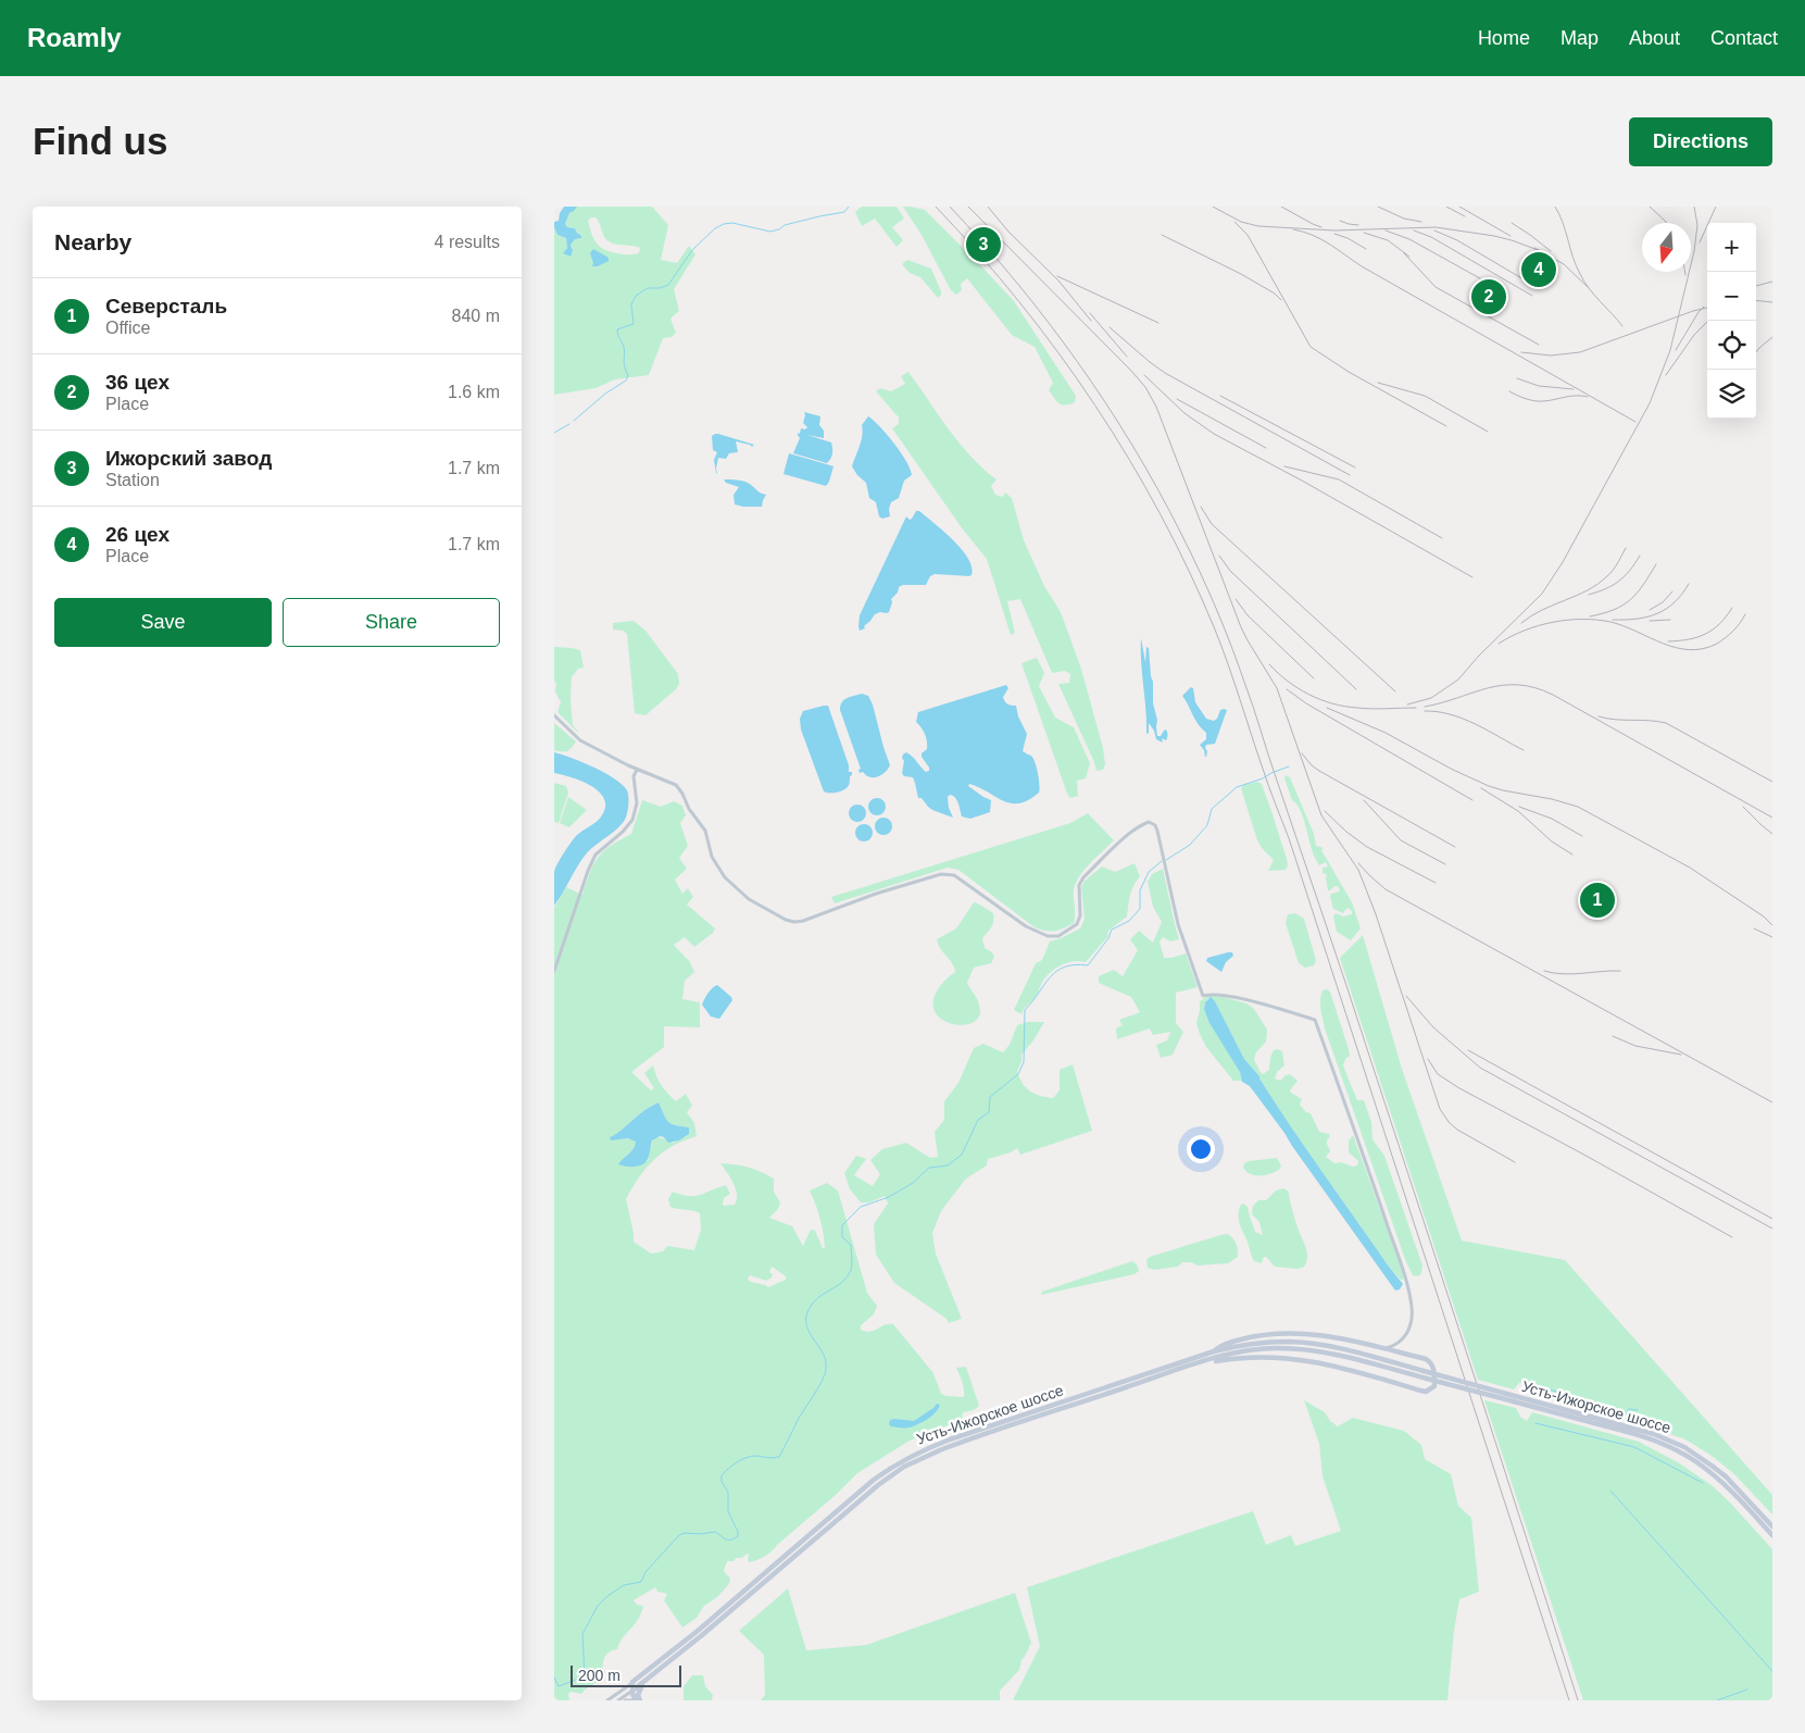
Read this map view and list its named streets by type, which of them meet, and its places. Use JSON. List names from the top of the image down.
{
  "streets": {
    "street": ["Усть-Ижорское шоссе"]
  },
  "scale_bar": "200 m",
  "north": "bottom",
  "page": {
    "header": "Roamly",
    "nav": [
      "Home",
      "Map",
      "About",
      "Contact"
    ],
    "buttons": [
      "Directions",
      ["Save", "Share"]
    ],
    "title": "Find us",
    "heading": ["Nearby", "4 results"],
    "map_buttons": ["+", "−"],
    "pins": [
      "3",
      "4",
      "2",
      "1"
    ],
    "list": [
      {
        "mark": "1",
        "name": "Северсталь",
        "note": "Office",
        "value": "840 m"
      },
      {
        "mark": "2",
        "name": "36 цех",
        "note": "Place",
        "value": "1.6 km"
      },
      {
        "mark": "3",
        "name": "Ижорский завод",
        "note": "Station",
        "value": "1.7 km"
      },
      {
        "mark": "4",
        "name": "26 цех",
        "note": "Place",
        "value": "1.7 km"
      }
    ],
    "scale": "200 m"
  }
}
